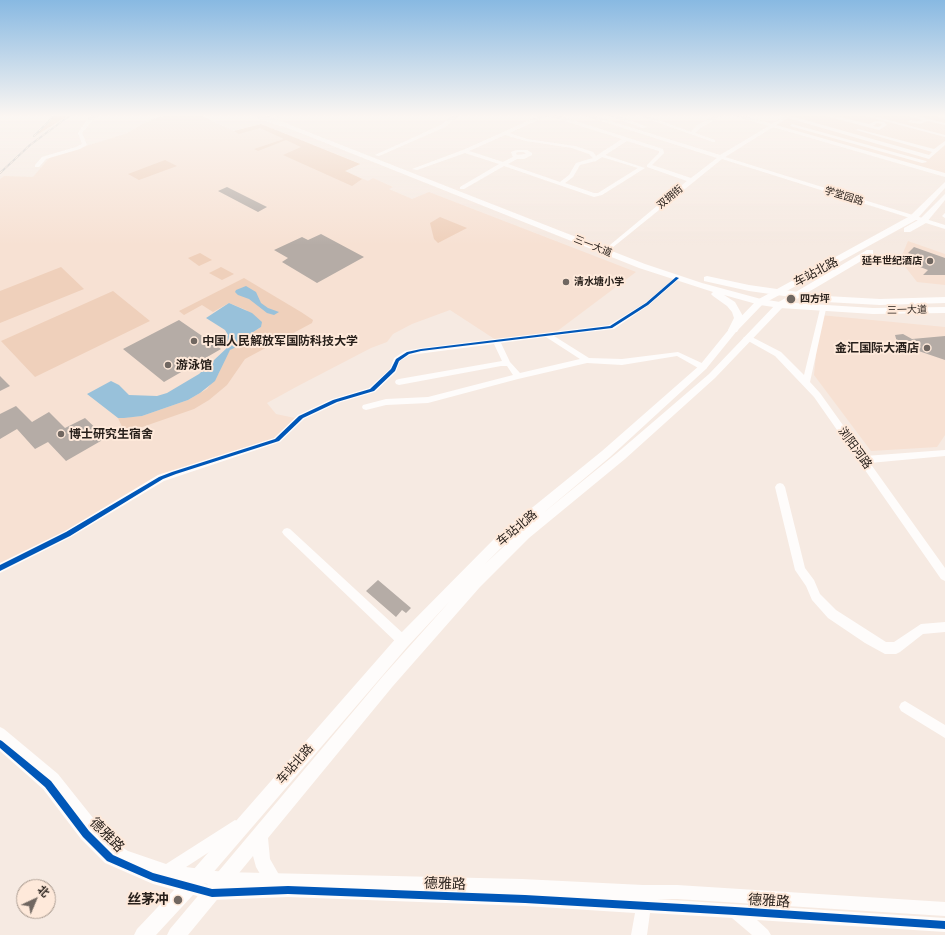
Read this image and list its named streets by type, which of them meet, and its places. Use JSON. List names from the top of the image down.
{
  "streets": {
    "highway": ["三一大道"],
    "main road": ["车站北路"],
    "street": [
      "学堂园路",
      "双拥街",
      "浏阳河路",
      "德雅路"
    ]
  },
  "crossings": [
    ["学堂园路", "车站北路"],
    ["双拥街", "三一大道"],
    ["三一大道", "车站北路"],
    ["车站北路", "浏阳河路"],
    ["车站北路", "德雅路"]
  ],
  "places": [
    "延年世纪酒店",
    "清水塘小学",
    "四方坪",
    "中国人民解放军国防科技大学",
    "金汇国际大酒店",
    "游泳馆",
    "博士研究生宿舍",
    "丝茅冲"
  ],
  "north": "top right"
}
